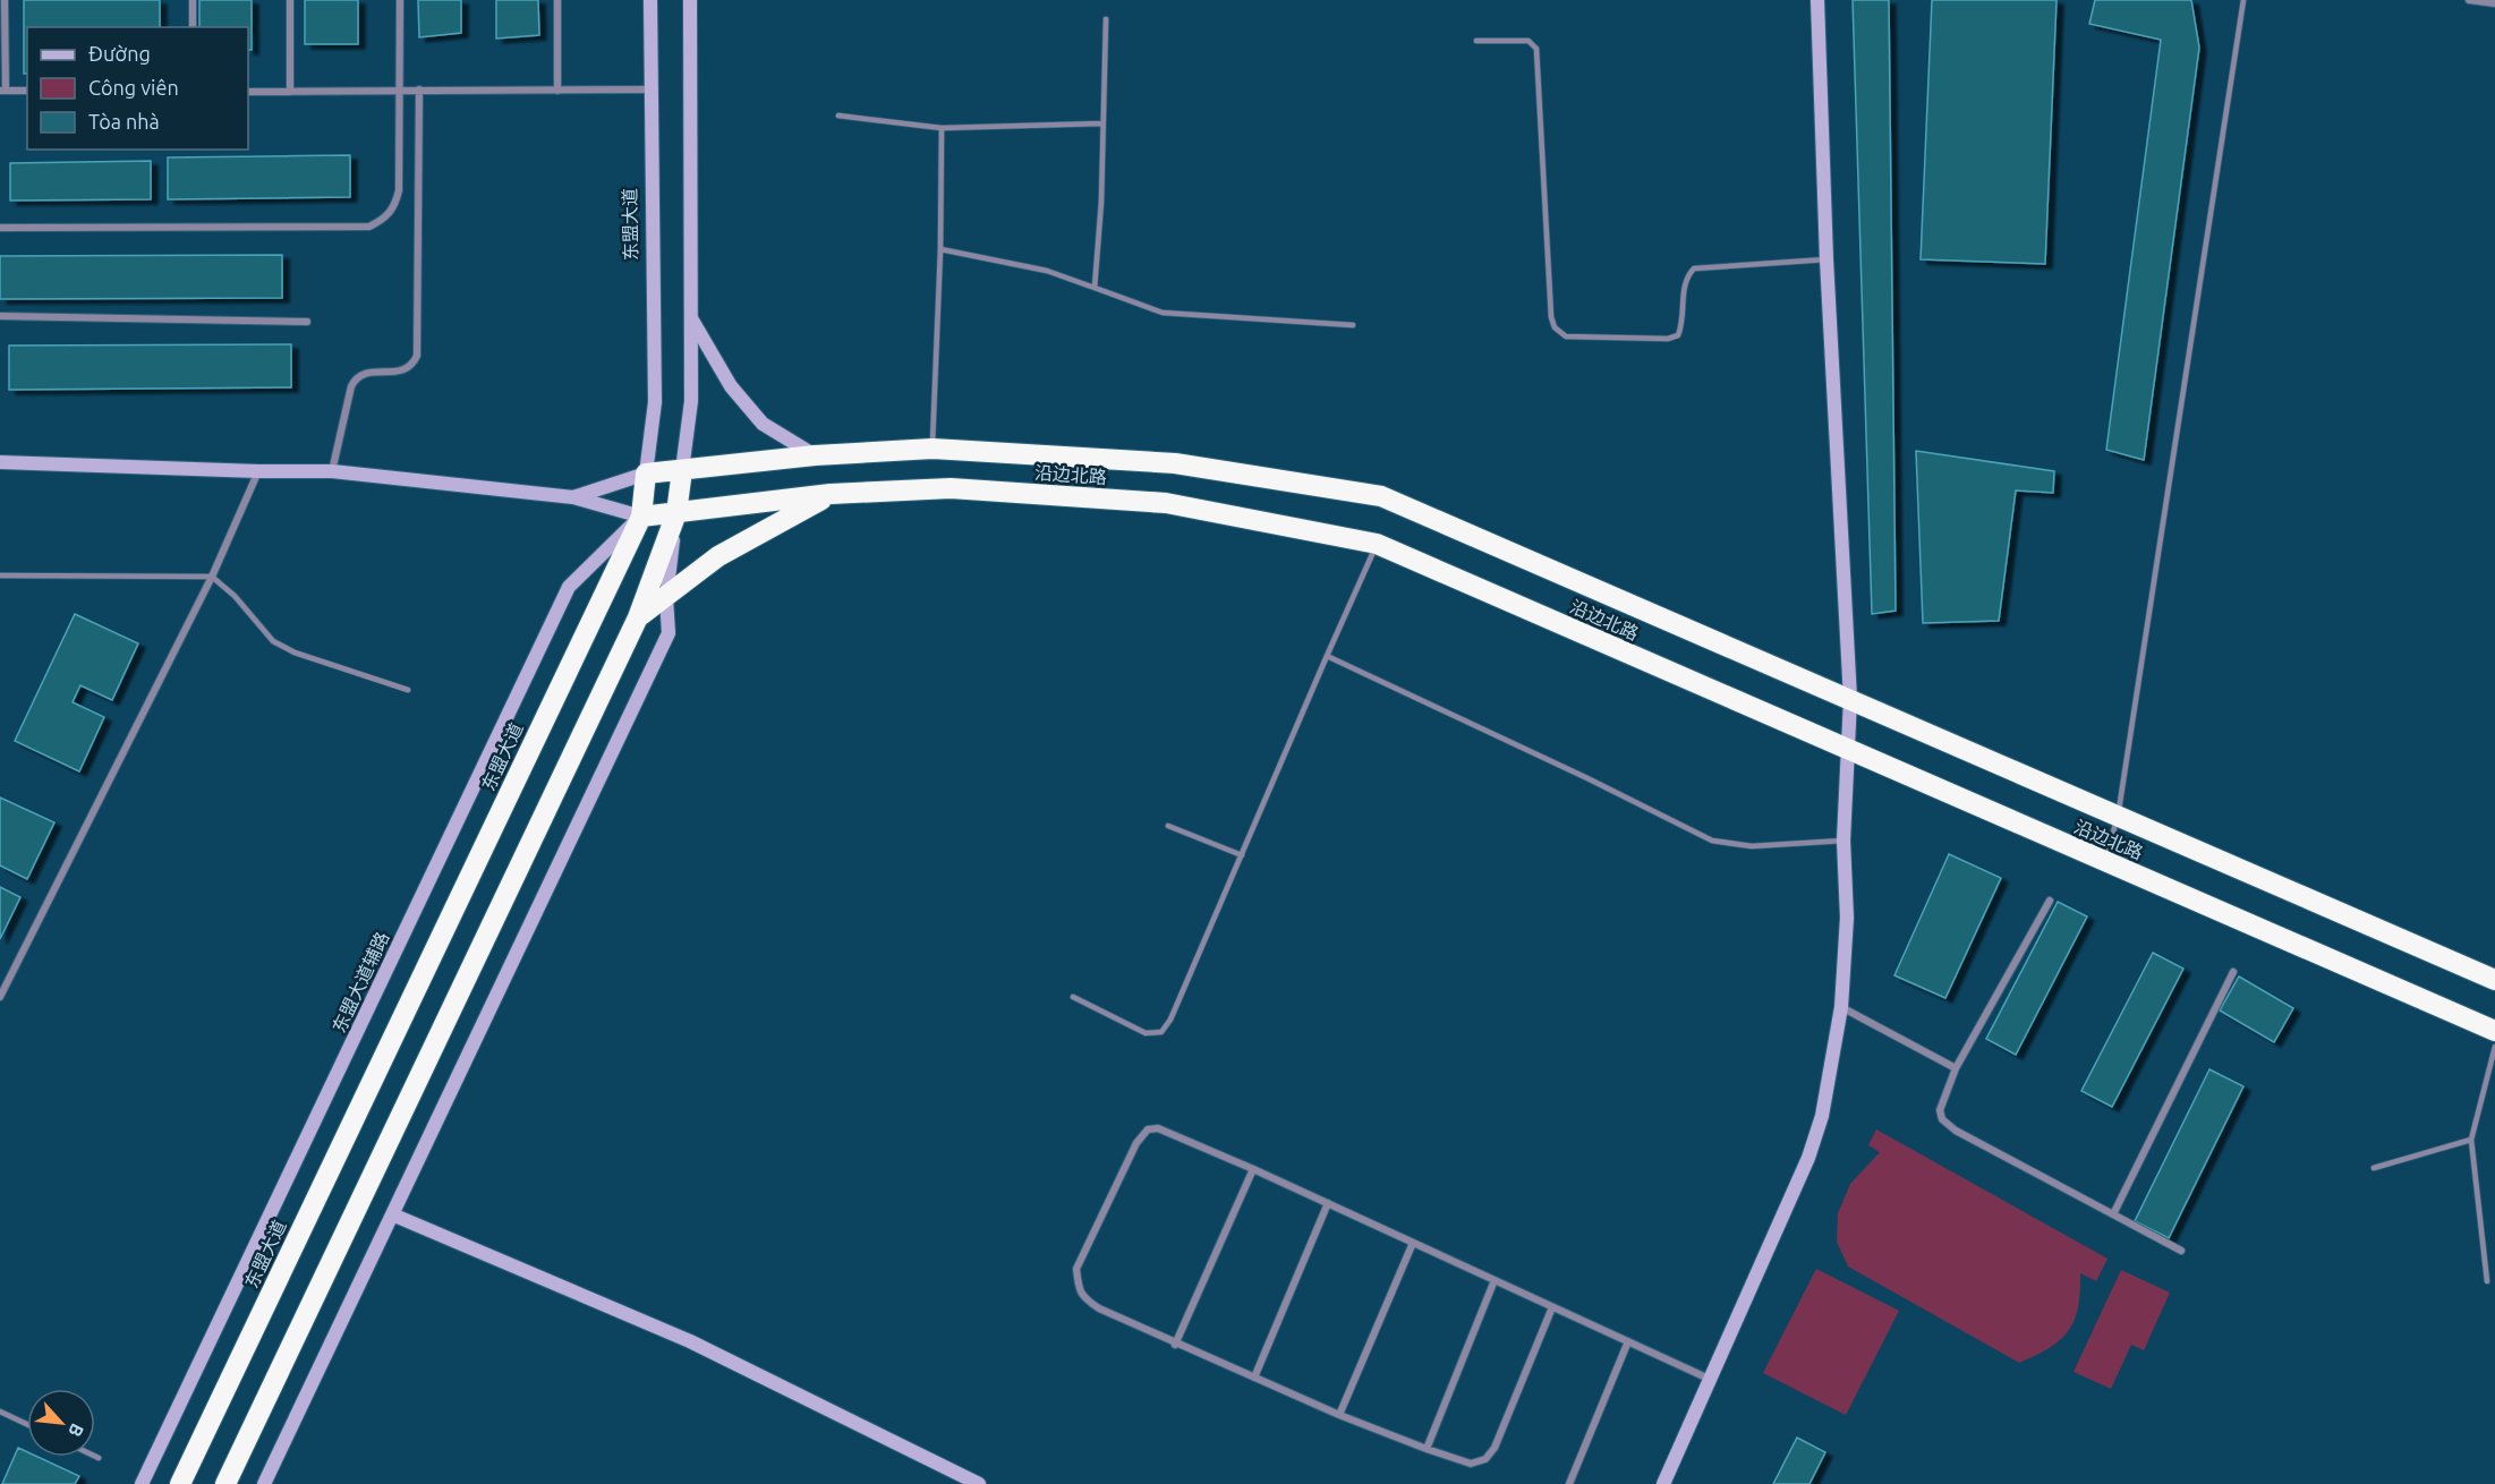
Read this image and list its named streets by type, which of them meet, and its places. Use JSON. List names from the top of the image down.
{
  "streets": {
    "highway": ["东盟大道", "沿边北路"],
    "street": ["东盟大道辅路"]
  },
  "crossings": [
    ["东盟大道", "沿边北路"],
    ["东盟大道", "东盟大道辅路"],
    ["沿边北路", "东盟大道辅路"]
  ],
  "legend": ["Đường", "Công viên", "Tòa nhà"],
  "north": "bottom right"
}
